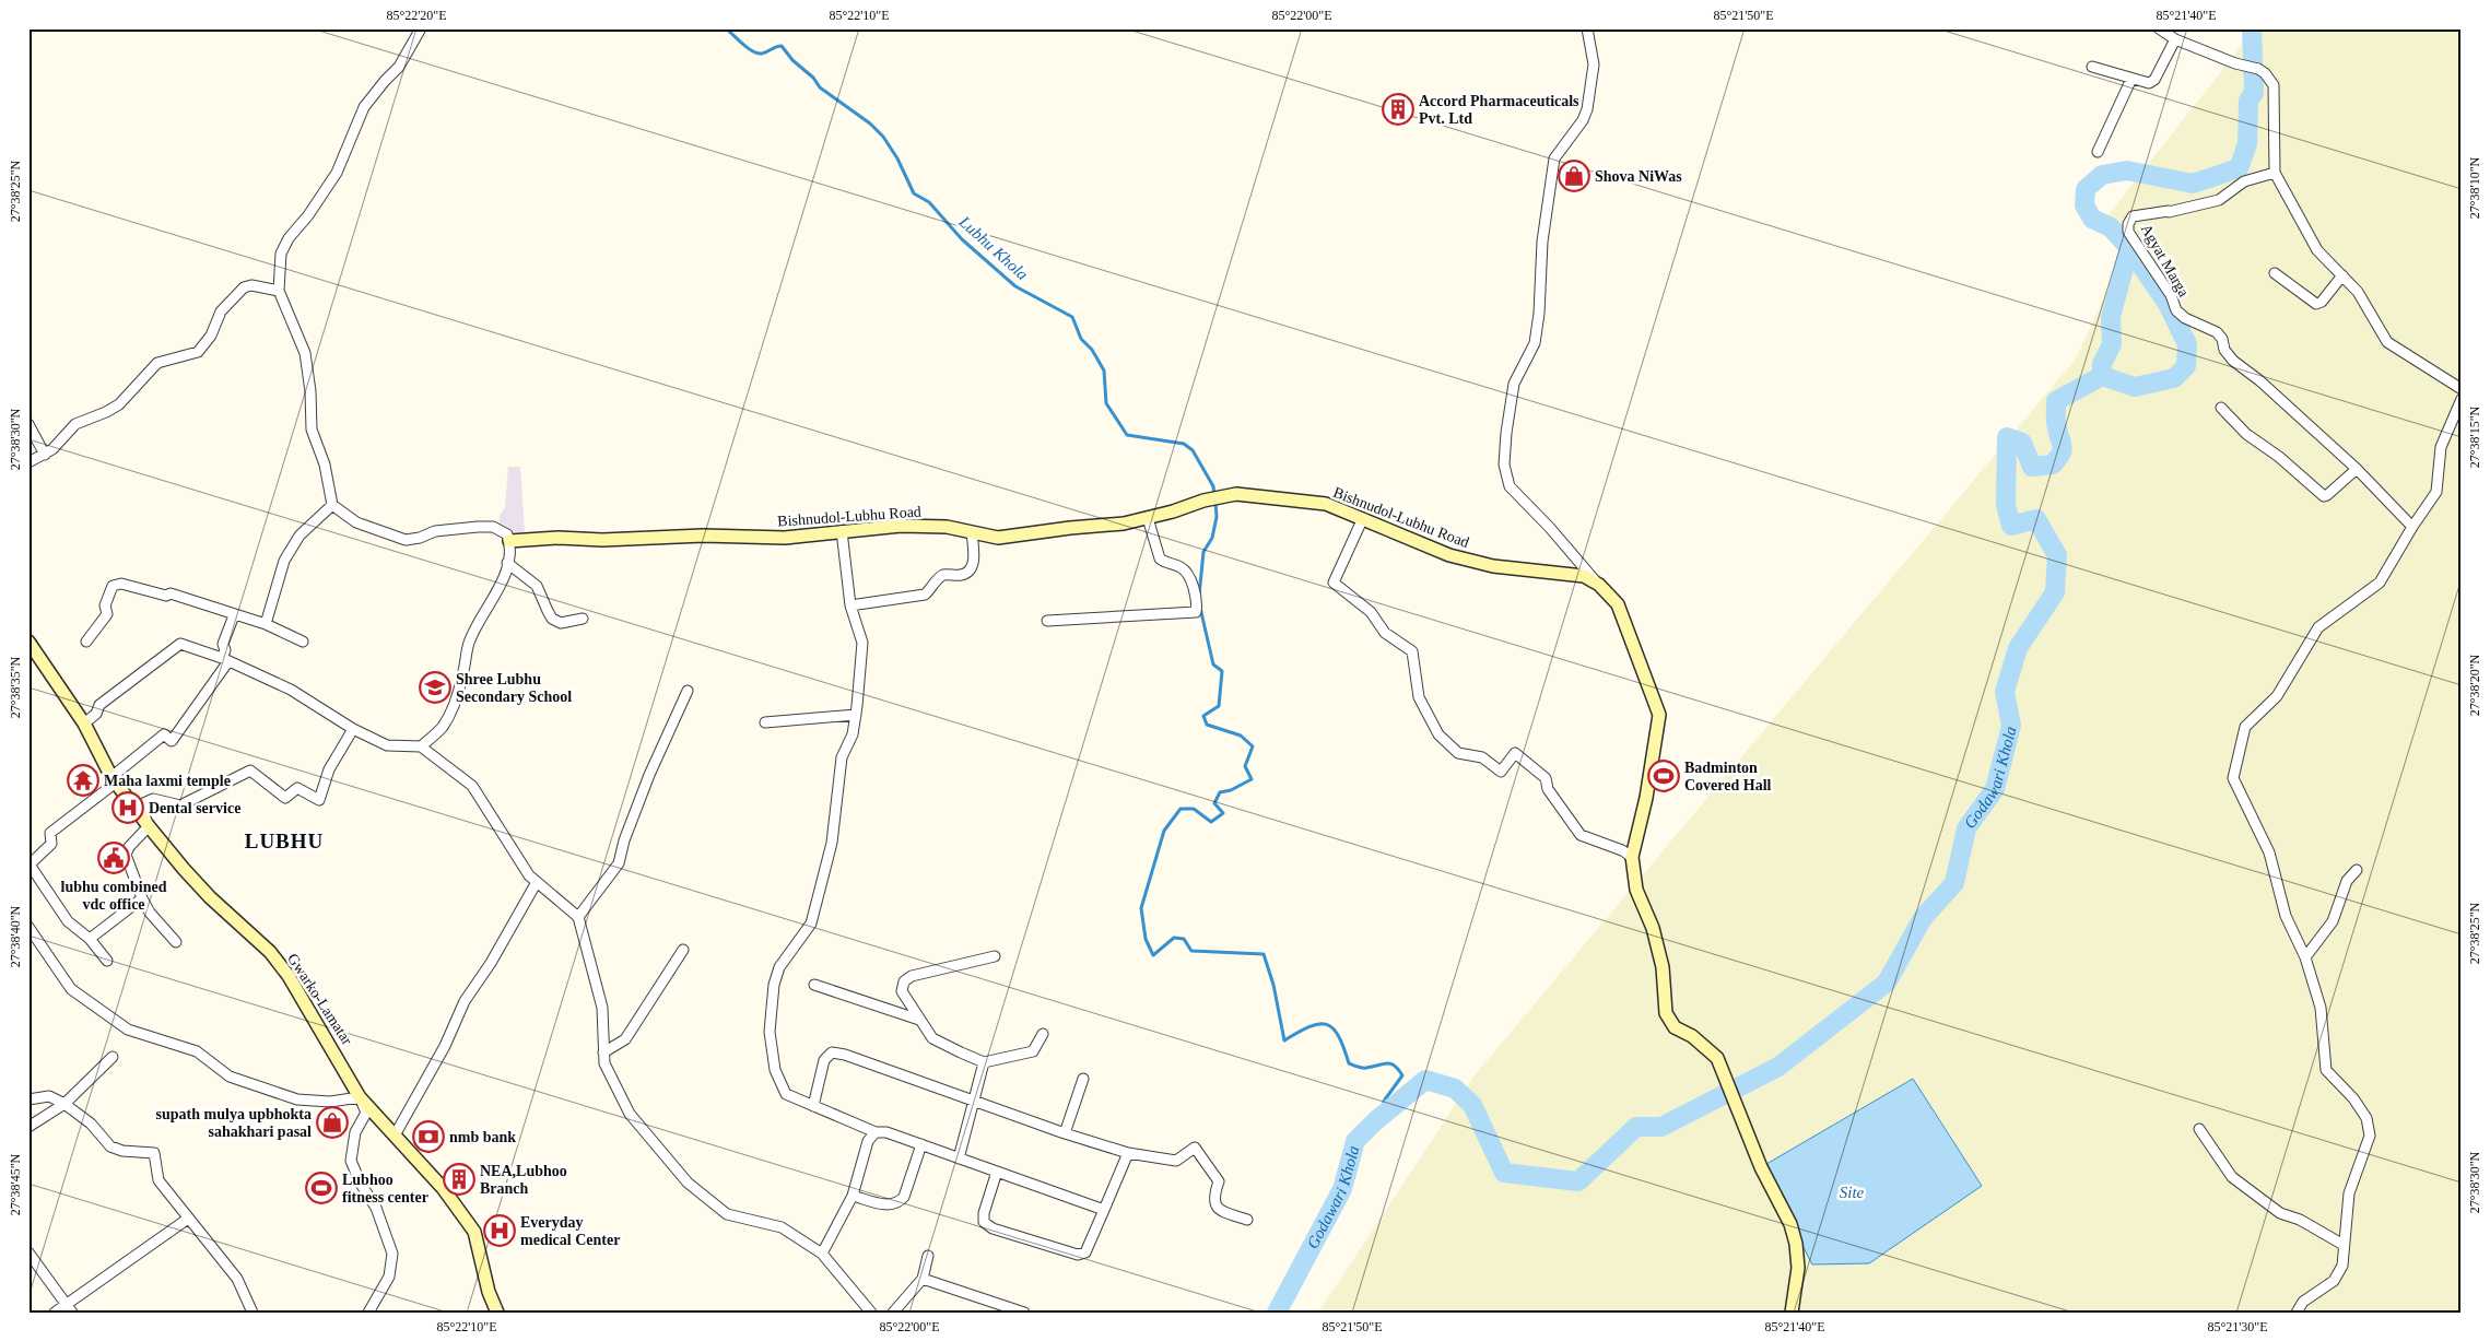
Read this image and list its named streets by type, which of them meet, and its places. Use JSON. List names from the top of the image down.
{
  "streets": {
    "street": ["Agyat Marga", "Bishnudol-Lubhu Road", "Gwarko-Lamatar"]
  },
  "districts": ["LUBHU"],
  "water": ["Lubhu Khola", "Godawari Khola", "Site"],
  "places": {
    "building": ["Accord Pharmaceuticals Pvt. Ltd", "NEA,Lubhoo Branch"],
    "shop": ["Shova NiWas", "supath mulya upbhokta sahakhari pasal"],
    "school or university": ["Shree Lubhu Secondary School"],
    "sports": ["Badminton Covered Hall", "Lubhoo fitness center"],
    "temple": ["Maha laxmi temple"],
    "hospital": ["Dental service", "Everyday medical Center"],
    "public building": ["lubhu combined vdc office"],
    "bank": ["nmb bank"]
  },
  "coordinates": [
    "85°22'20\"E",
    "85°22'10\"E",
    "85°22'00\"E",
    "85°21'50\"E",
    "85°21'40\"E",
    "27°38'10\"N",
    "27°38'25\"N",
    "27°38'15\"N",
    "27°38'30\"N",
    "27°38'20\"N",
    "27°38'35\"N",
    "27°38'40\"N",
    "27°38'45\"N",
    "85°21'30\"E"
  ]
}
